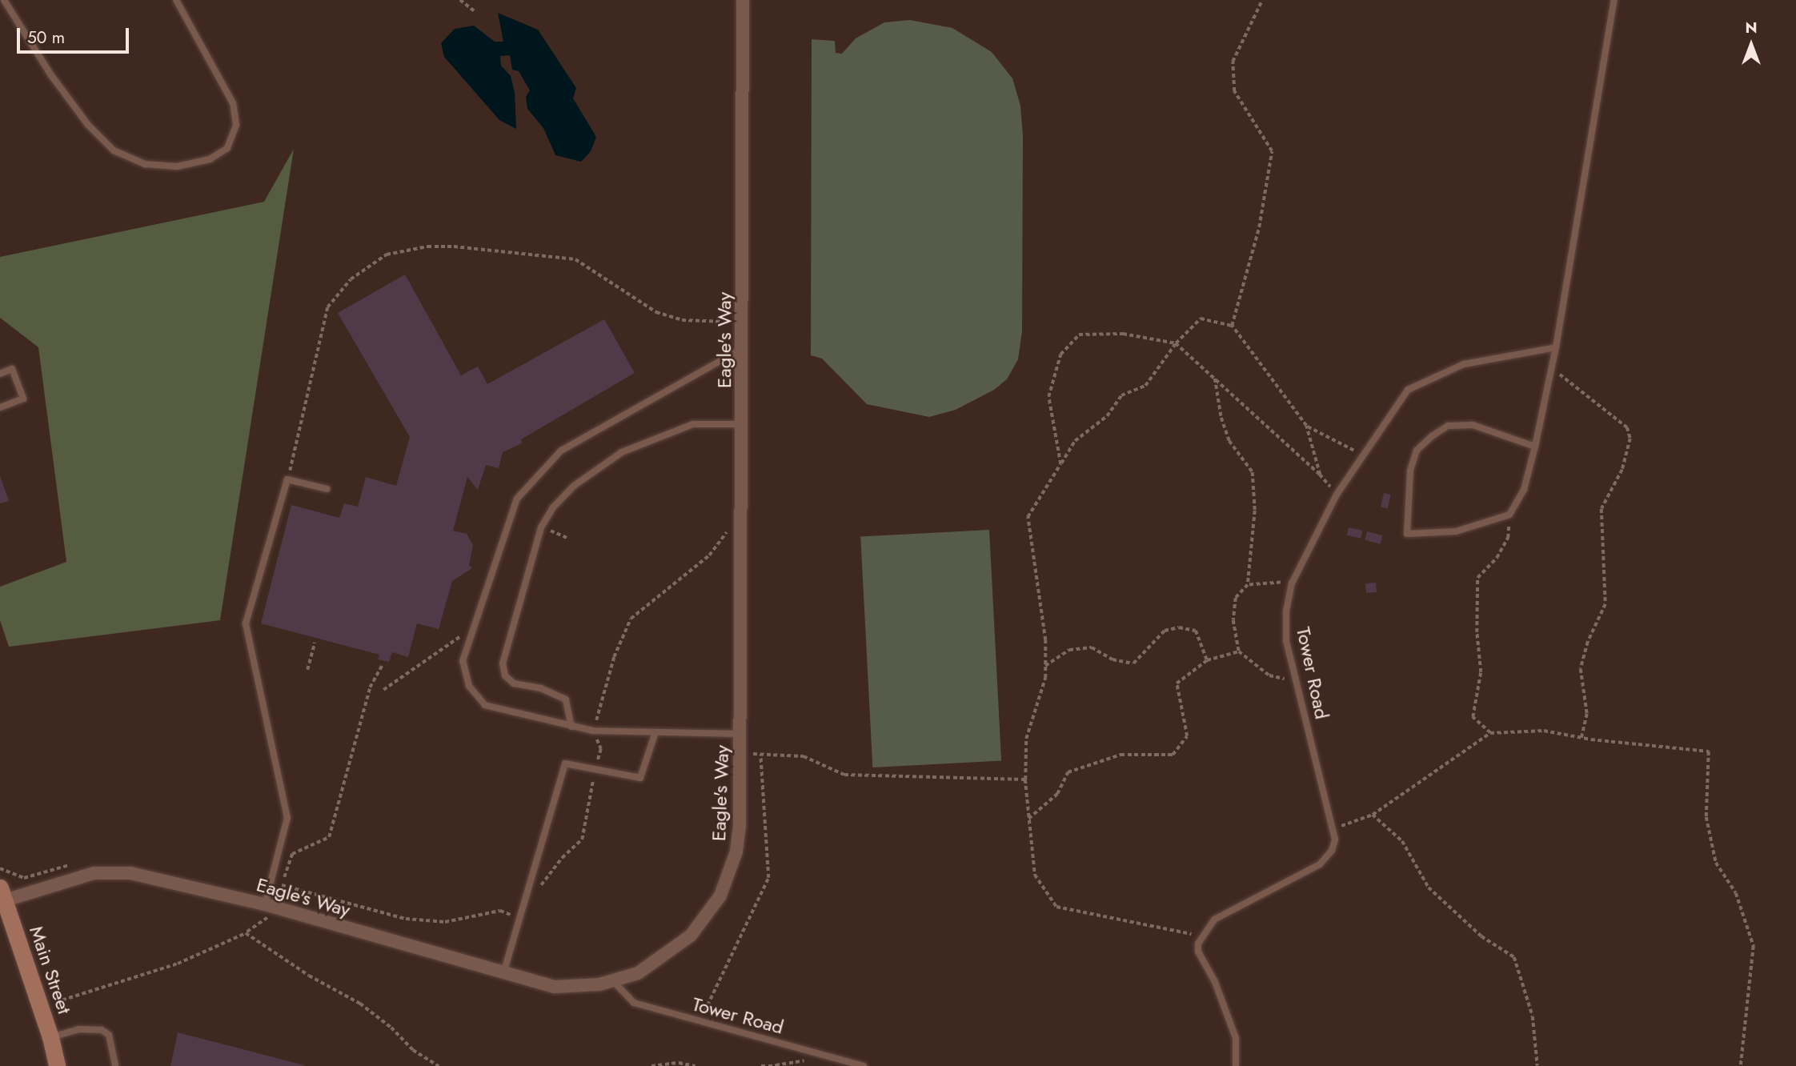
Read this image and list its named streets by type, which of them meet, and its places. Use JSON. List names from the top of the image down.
{
  "streets": {
    "main road": ["Main Street"],
    "street": ["Eagle's Way"],
    "lane": ["Tower Road"]
  },
  "crossings": [
    ["Eagle's Way", "Tower Road"],
    ["Eagle's Way", "Main Street"]
  ],
  "scale_bar": "50 m",
  "north": "top"
}
